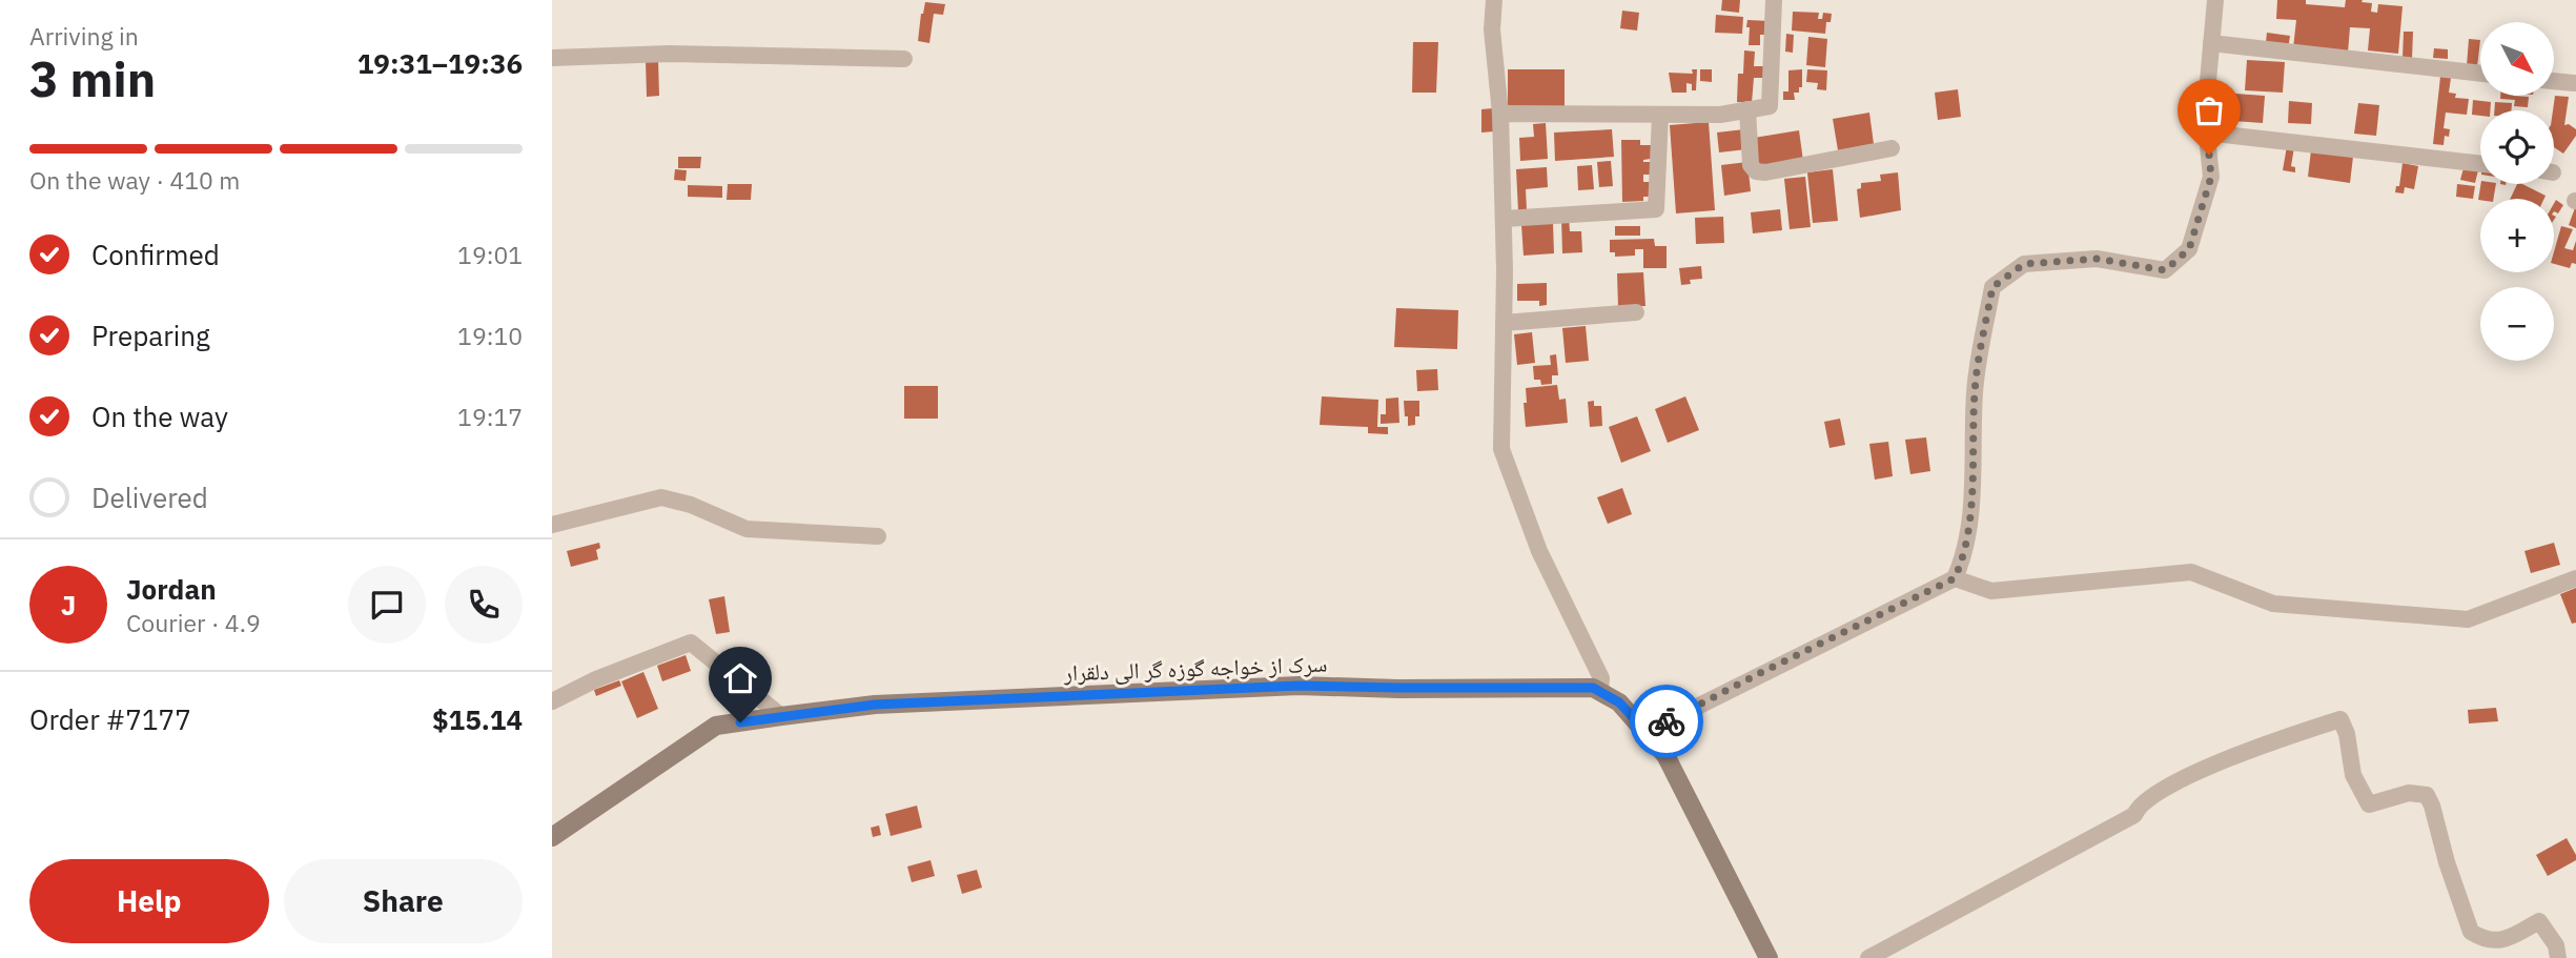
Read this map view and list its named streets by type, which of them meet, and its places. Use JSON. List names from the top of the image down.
{
  "streets": {
    "street": ["سرک از خواجه گوزه گر الی دلقرار"]
  },
  "north": "bottom right",
  "page": {
    "heading": ["3 min", "Arriving in", "19:31–19:36"],
    "panel": [
      "Jordan",
      "Courier · 4.9",
      "Order #7177",
      "$15.14"
    ],
    "map_buttons": ["+", "−"],
    "bar": "On the way · 410 m",
    "list": [
      ["Confirmed", "19:01"],
      ["Preparing", "19:10"],
      ["On the way", "19:17"],
      "Delivered"
    ],
    "round": "J",
    "buttons": ["Help", "Share"]
  }
}
